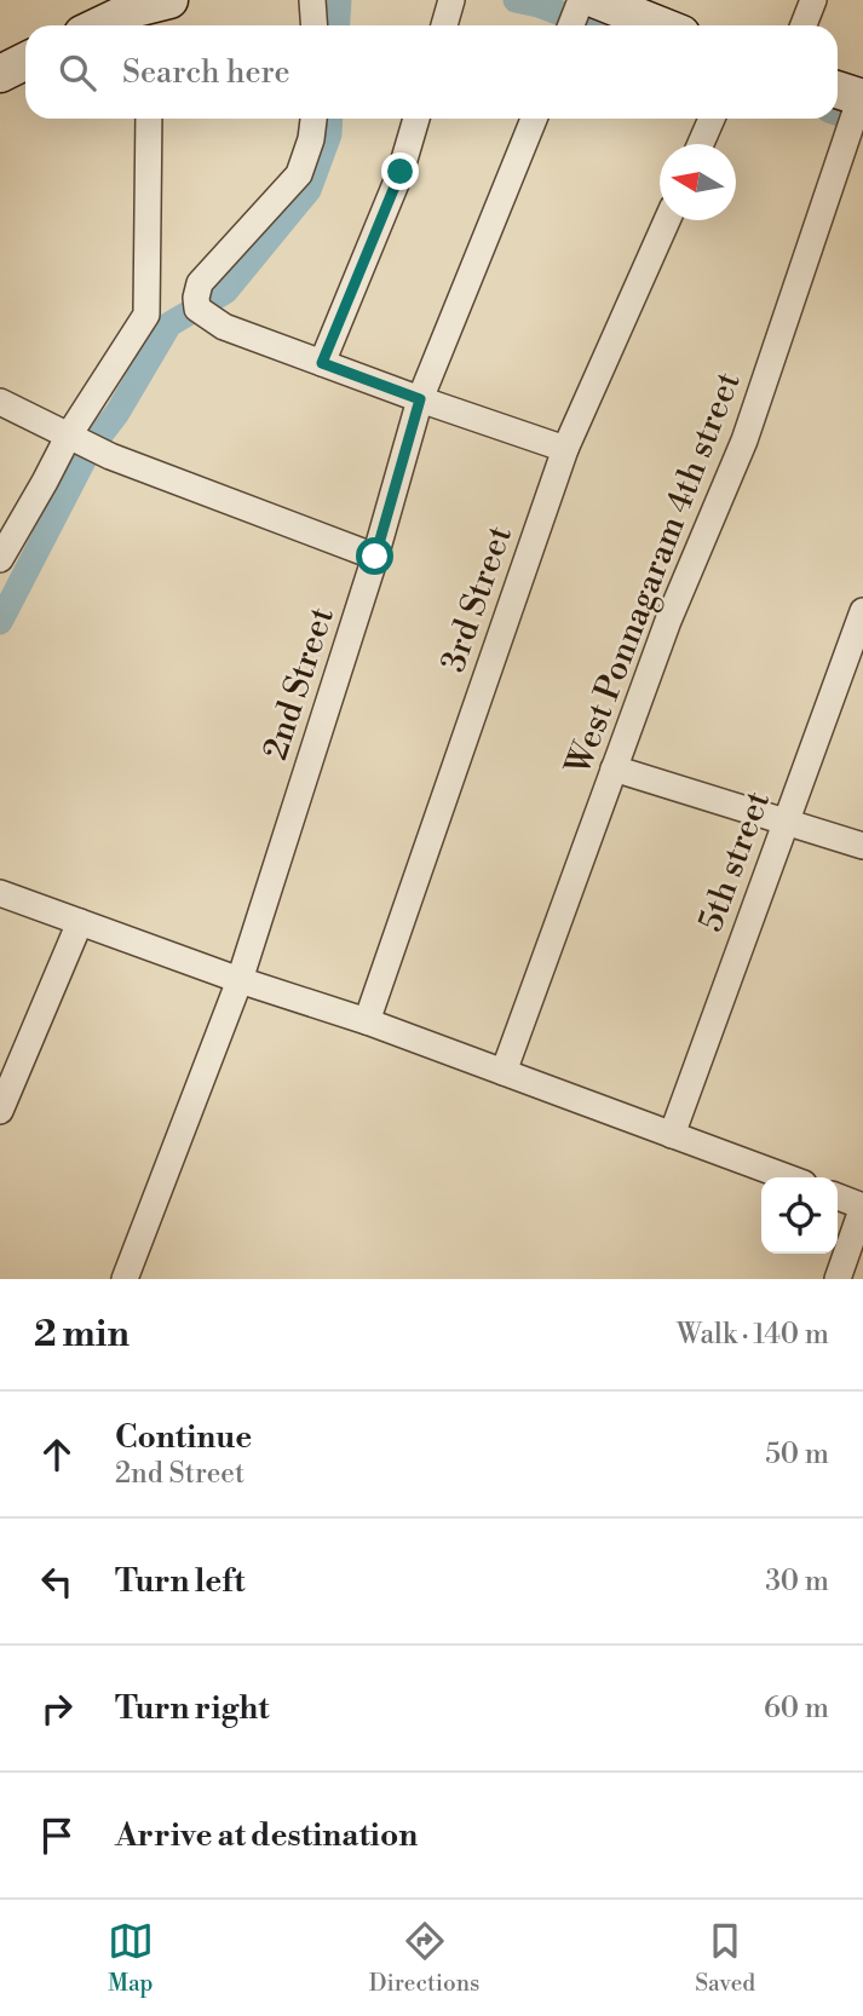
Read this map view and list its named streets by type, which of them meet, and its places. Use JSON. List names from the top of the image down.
{
  "streets": {
    "street": [
      "West Ponnagaram 4th street",
      "3rd Street",
      "2nd Street",
      "5th street"
    ]
  },
  "north": "left",
  "page": {
    "search": "Search here",
    "heading": ["2 min", "Walk · 140 m"],
    "list": [
      ["Continue", "2nd Street", "50 m"],
      ["Turn left", "30 m"],
      ["Turn right", "60 m"],
      "Arrive at destination"
    ],
    "nav": ["Map", "Directions", "Saved"]
  }
}
